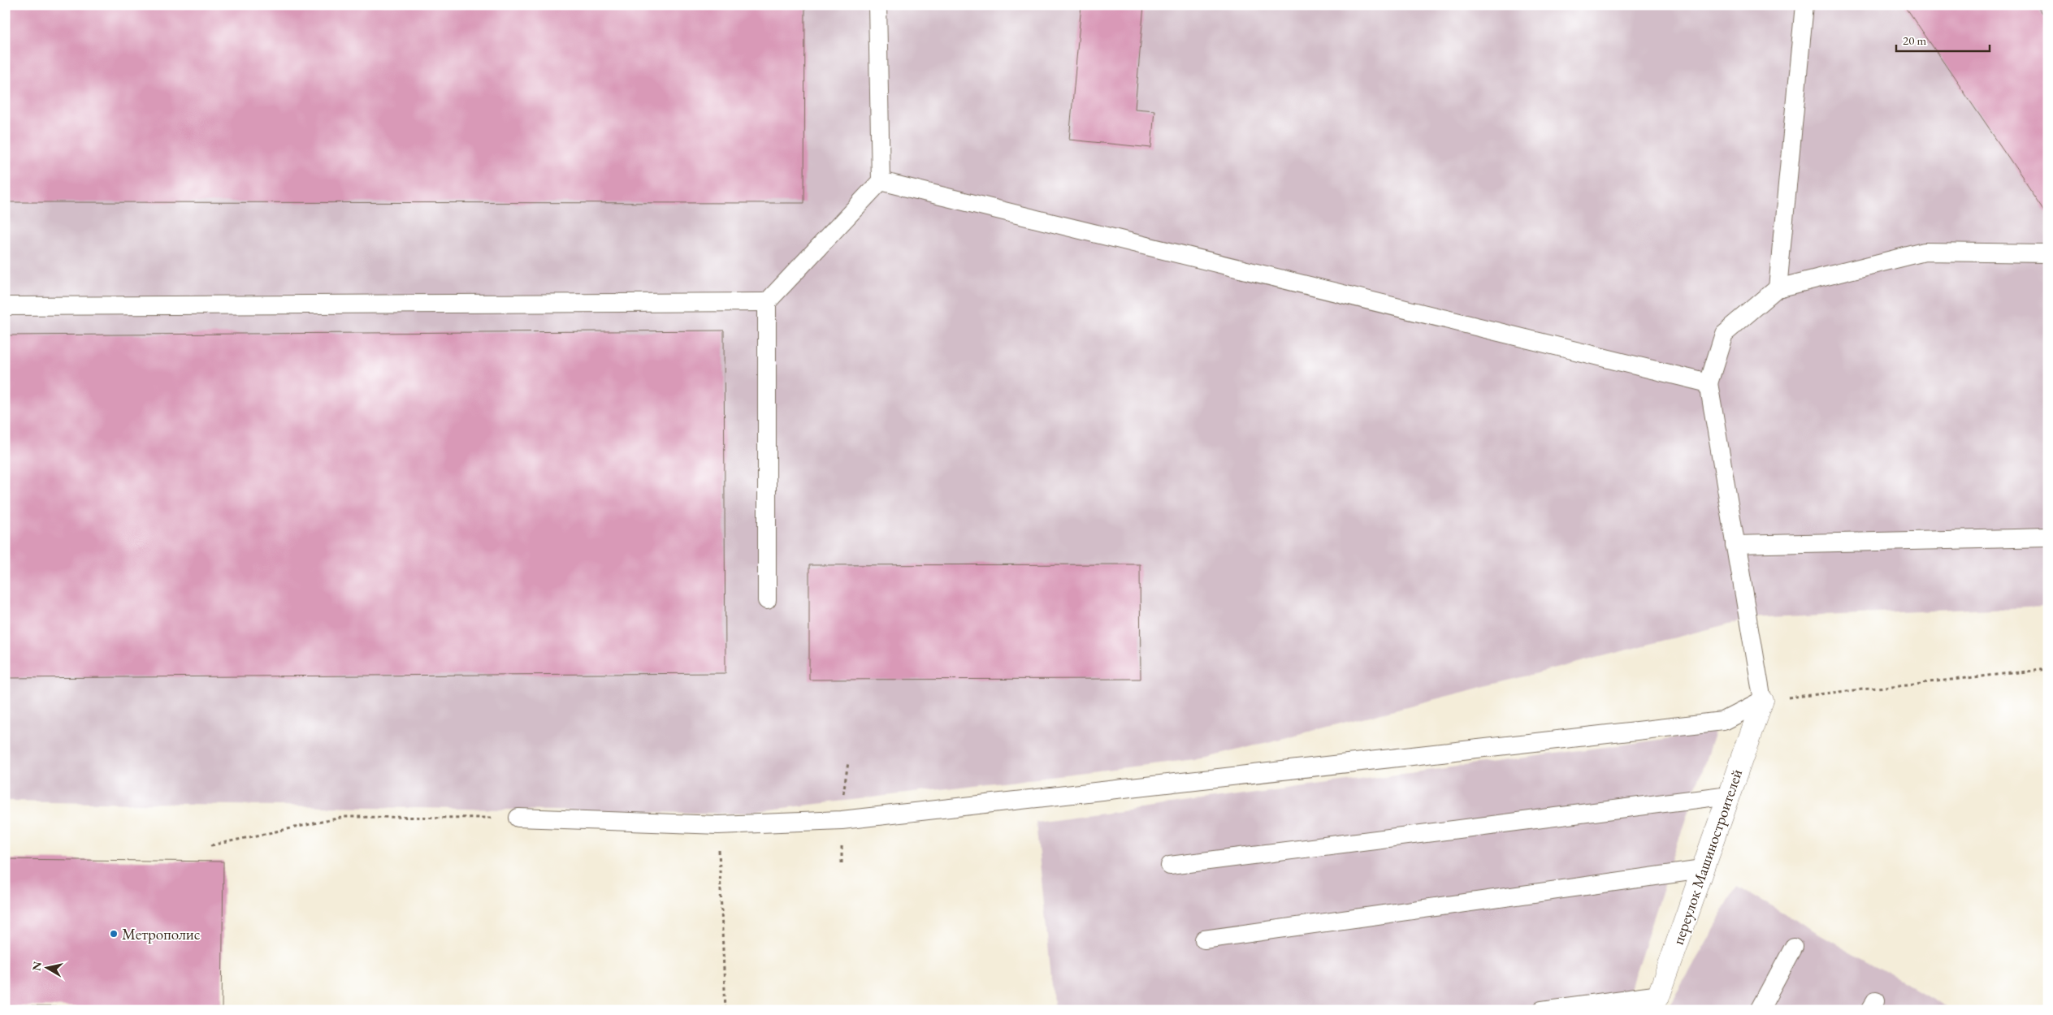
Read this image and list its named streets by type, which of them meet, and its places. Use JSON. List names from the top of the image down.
{
  "streets": {
    "street": ["переулок Машиностроителей"]
  },
  "places": ["Метрополис"],
  "scale_bar": "20 m",
  "north": "left"
}
